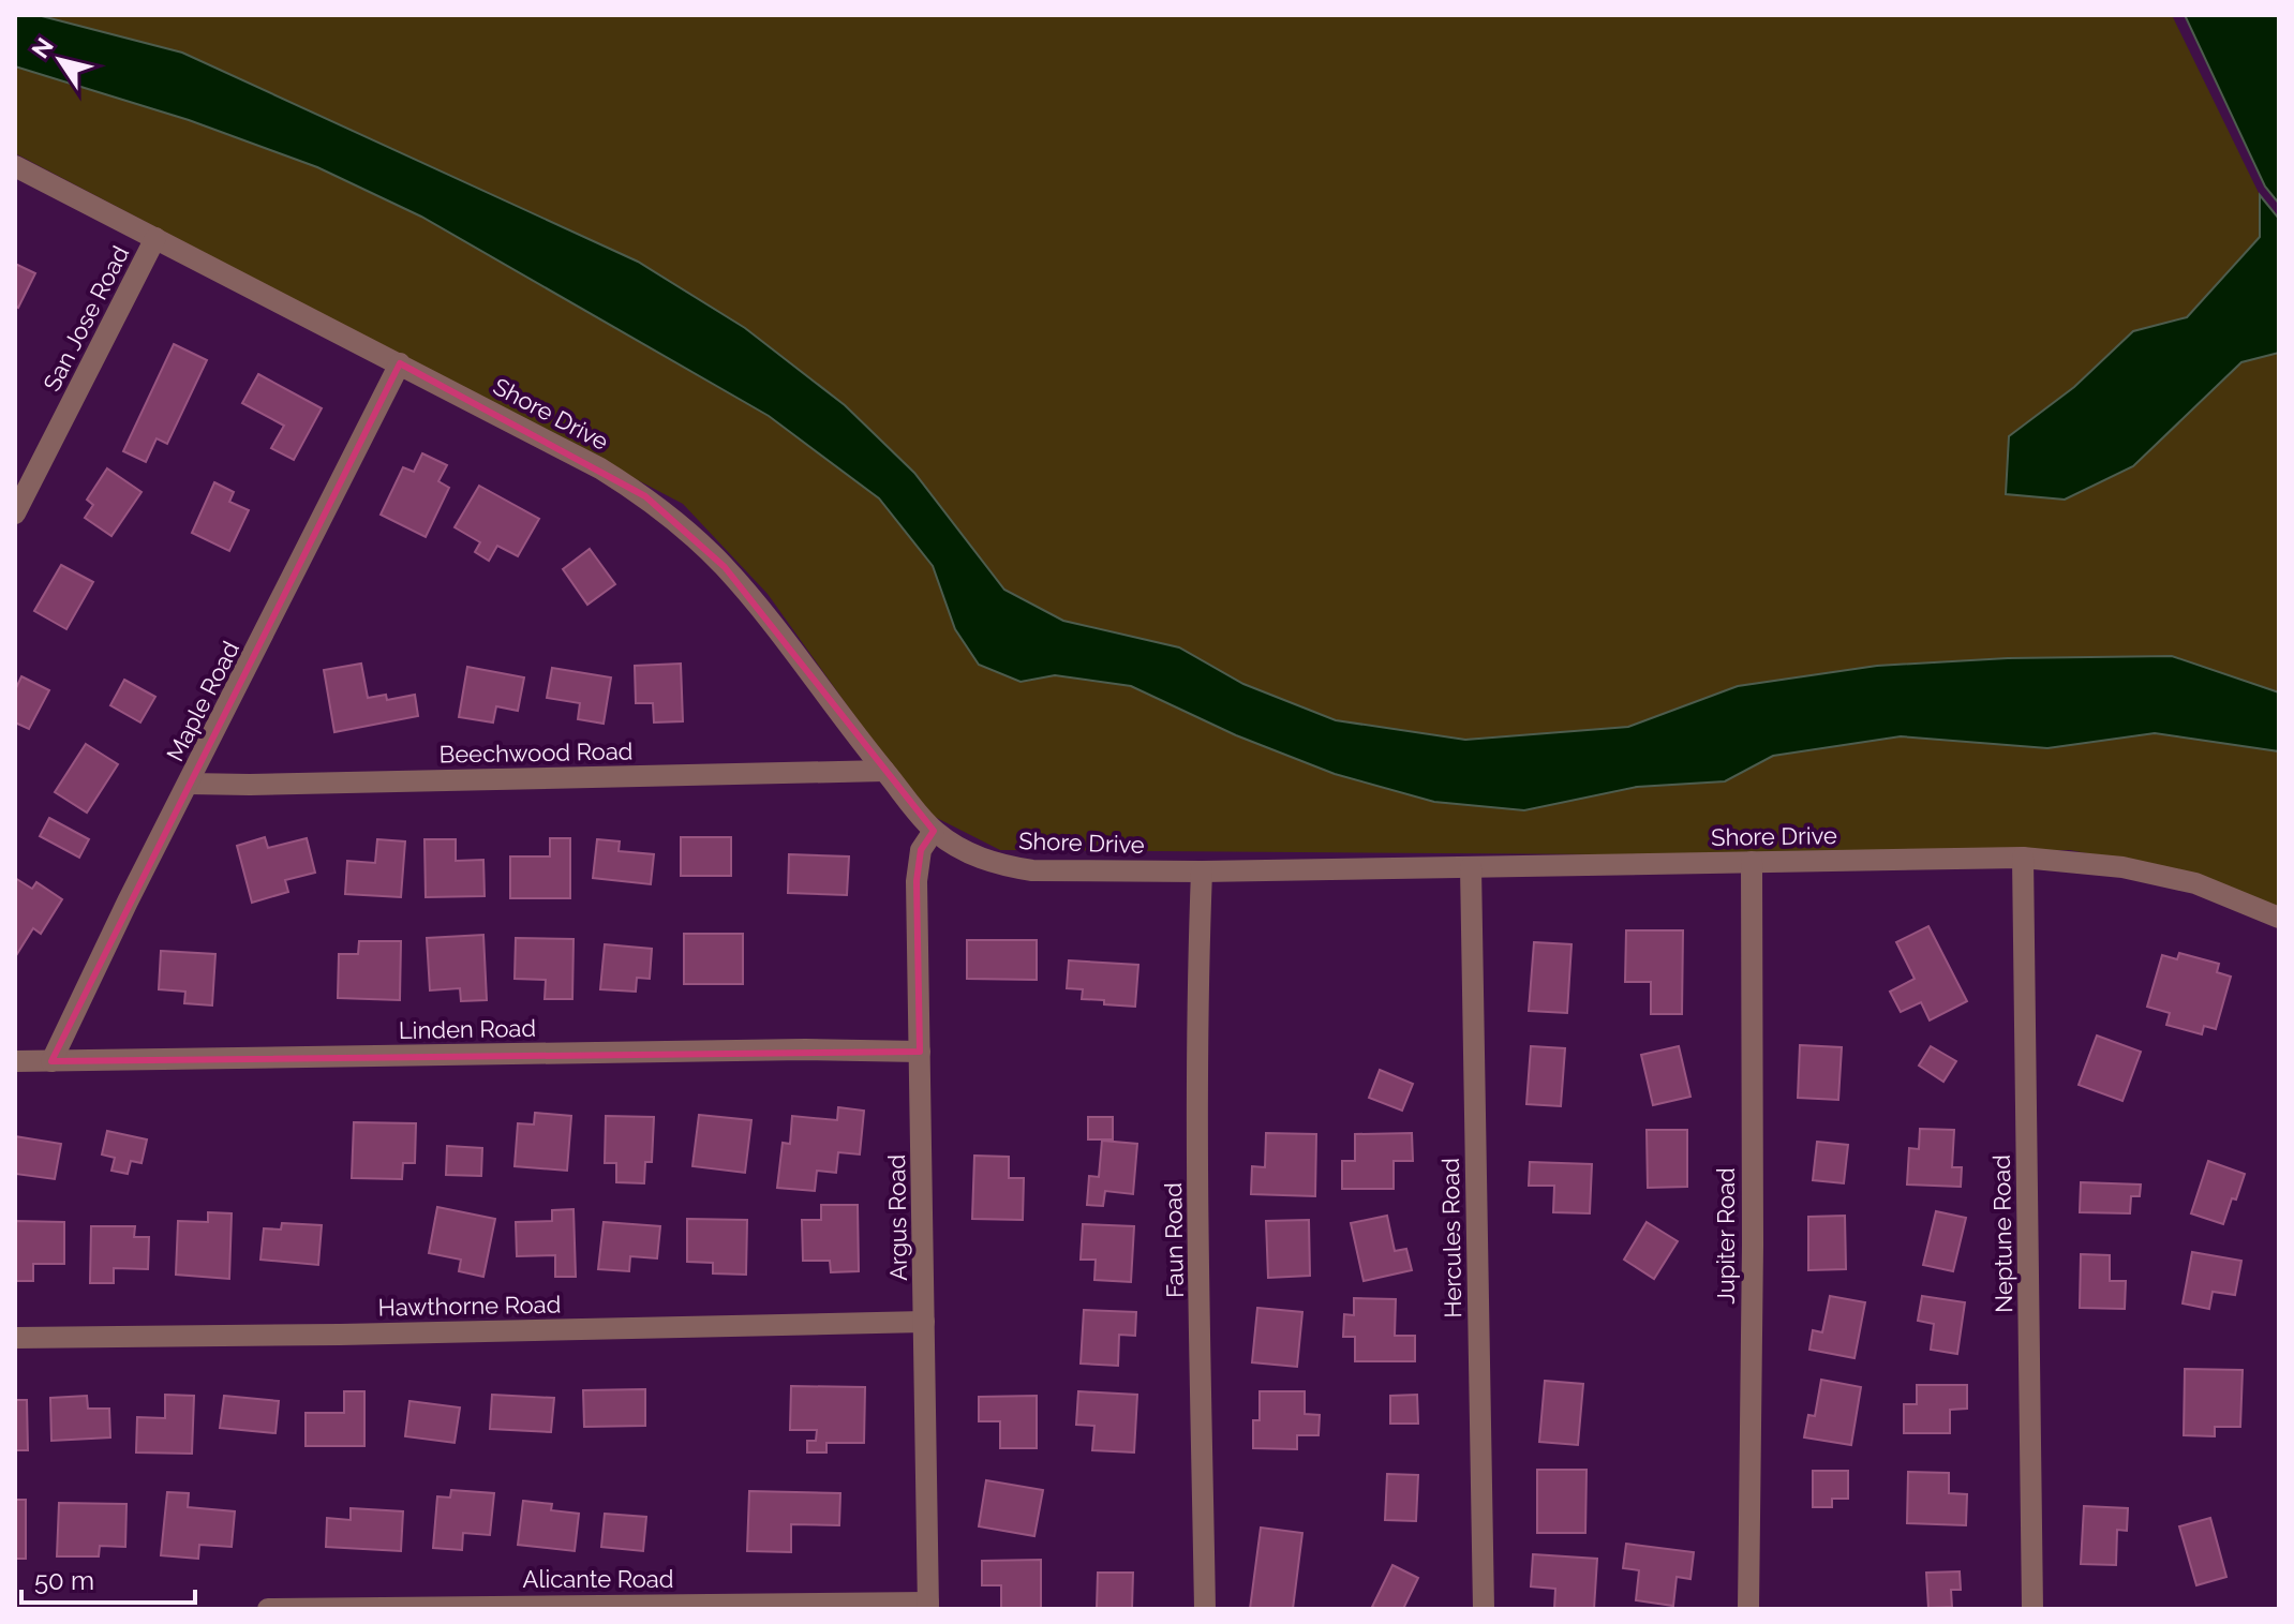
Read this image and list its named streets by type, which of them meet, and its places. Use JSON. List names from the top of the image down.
{
  "streets": {
    "street": [
      "San Jose Road",
      "Shore Drive",
      "Maple Road",
      "Beechwood Road",
      "Linden Road",
      "Argus Road",
      "Neptune Road",
      "Jupiter Road",
      "Hercules Road",
      "Faun Road",
      "Hawthorne Road",
      "Alicante Road"
    ]
  },
  "crossings": [
    ["San Jose Road", "Shore Drive"],
    ["Shore Drive", "Maple Road"],
    ["Shore Drive", "Beechwood Road"],
    ["Shore Drive", "Argus Road"],
    ["Shore Drive", "Neptune Road"],
    ["Shore Drive", "Jupiter Road"],
    ["Shore Drive", "Hercules Road"],
    ["Shore Drive", "Faun Road"],
    ["Maple Road", "Beechwood Road"],
    ["Maple Road", "Linden Road"],
    ["Linden Road", "Argus Road"],
    ["Argus Road", "Hawthorne Road"],
    ["Argus Road", "Alicante Road"]
  ],
  "scale_bar": "50 m",
  "north": "top left"
}
